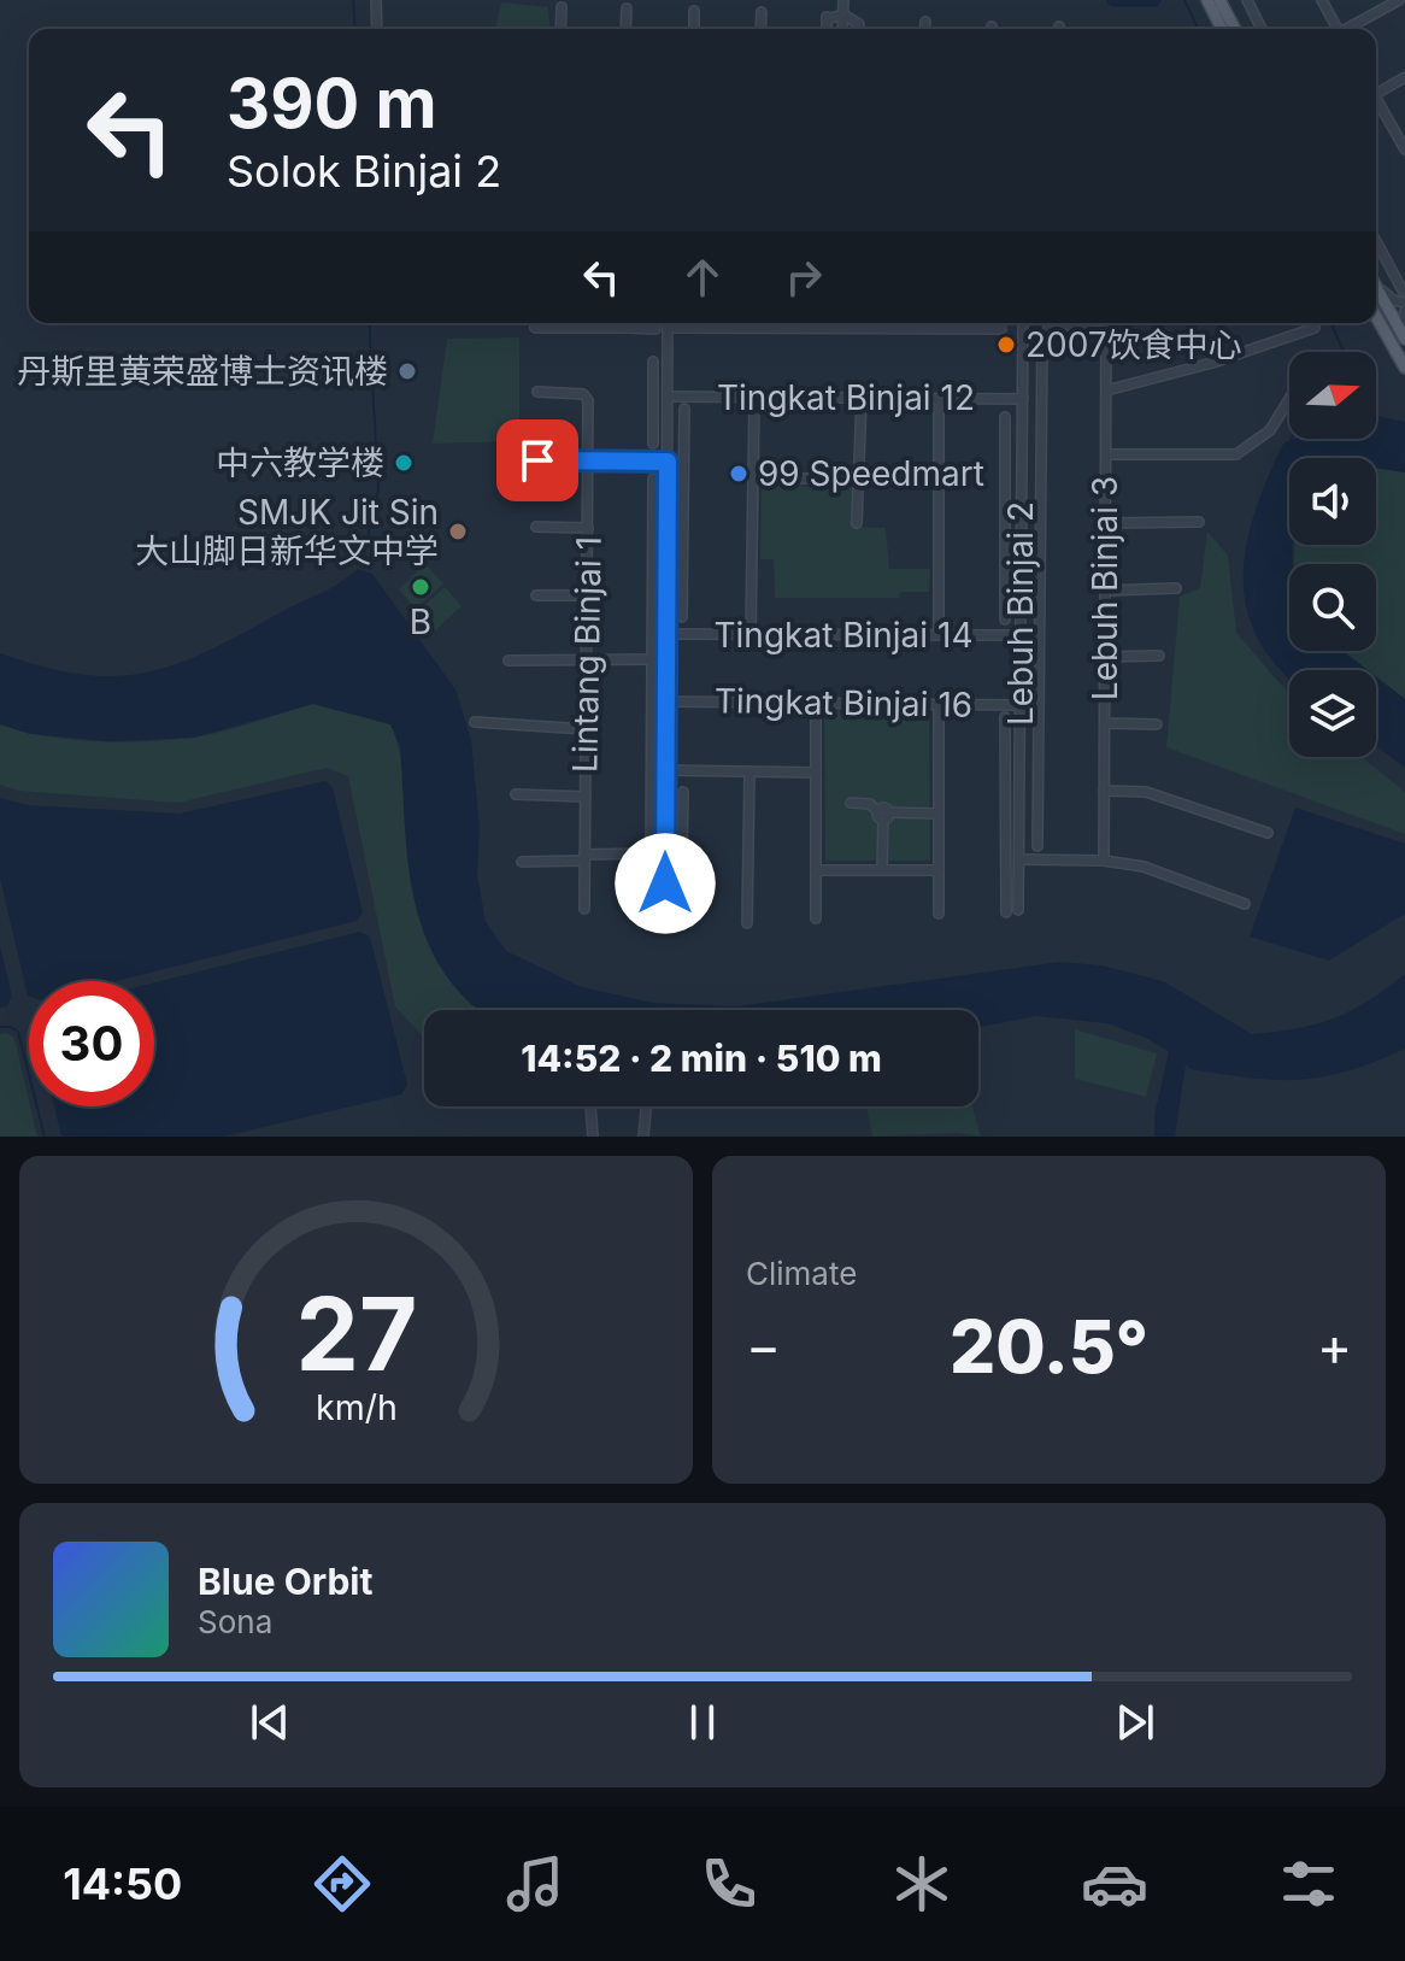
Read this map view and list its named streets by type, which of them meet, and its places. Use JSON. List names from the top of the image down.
{
  "streets": {
    "street": [
      "Tingkat Binjai 12",
      "Lebuh Binjai 3",
      "Lebuh Binjai 2",
      "Tingkat Binjai 14",
      "Lintang Binjai 1",
      "Tingkat Binjai 16"
    ]
  },
  "crossings": [
    ["Tingkat Binjai 12", "Lebuh Binjai 2"],
    ["Lebuh Binjai 2", "Tingkat Binjai 14"],
    ["Lebuh Binjai 2", "Tingkat Binjai 16"]
  ],
  "places": [
    "2007饮食中心",
    "丹斯里黄荣盛博士资讯楼",
    "中六教学楼",
    "99 Speedmart",
    "SMJK Jit Sin 大山脚日新华文中学",
    "B"
  ],
  "north": "right",
  "page": {
    "turn": ["390 m", "Solok Binjai 2"],
    "limit": "30",
    "trip": "14:52 · 2 min · 510 m",
    "tile": "Climate",
    "heat": ["−", "20.5°", "+"],
    "song": ["Blue Orbit", "Sona"],
    "tabs": "14:50",
    "gauge": ["27", "km/h"]
  }
}
